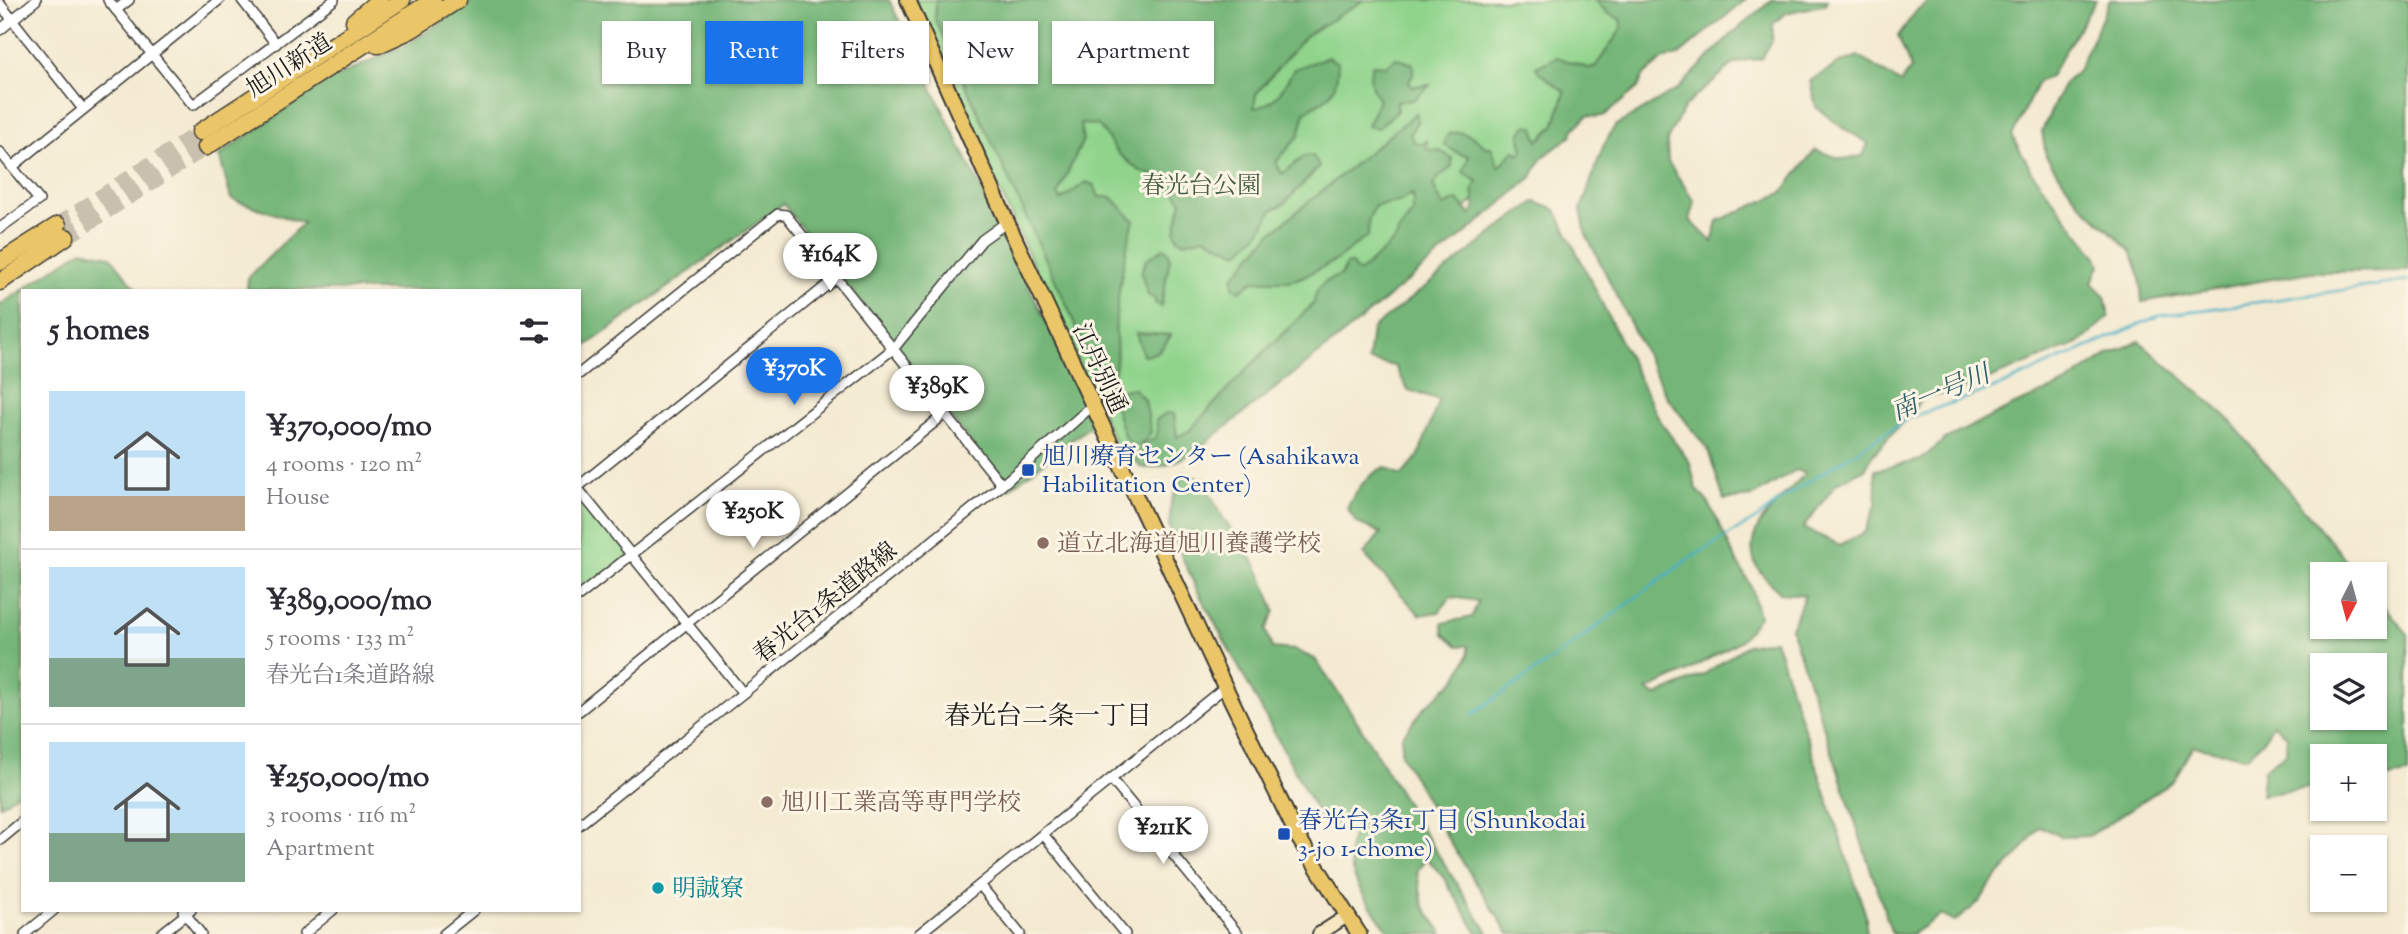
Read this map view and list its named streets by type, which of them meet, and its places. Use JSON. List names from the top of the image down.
{
  "streets": {
    "highway": ["旭川新道"],
    "main road": ["江丹別通"],
    "street": ["春光台1条道路線"]
  },
  "crossings": [
    ["江丹別通", "春光台1条道路線"]
  ],
  "districts": ["春光台二条一丁目"],
  "water": ["南一号川"],
  "parks": ["春光台公園"],
  "places": {
    "transit": ["旭川療育センター (Asahikawa Habilitation Center)", "春光台3条1丁目 (Shunkodai 3-jo 1-chome)"],
    "other": ["道立北海道旭川養護学校", "旭川工業高等専門学校", "明誠寮"]
  },
  "north": "bottom",
  "page": {
    "chip": [
      "Buy",
      "Rent",
      "Filters",
      "New",
      "Apartment"
    ],
    "price": [
      "¥164K",
      "¥370K",
      "¥389K",
      "¥250K",
      "¥211K"
    ],
    "heading": "5 homes",
    "list": [
      {
        "name": "¥370,000/mo",
        "note": "4 rooms · 120 m² · House"
      },
      {
        "name": "¥389,000/mo",
        "note": "5 rooms · 133 m² · 春光台1条道路線"
      },
      {
        "name": "¥250,000/mo",
        "note": "3 rooms · 116 m² · Apartment"
      }
    ],
    "map_buttons": ["+", "−"]
  }
}
